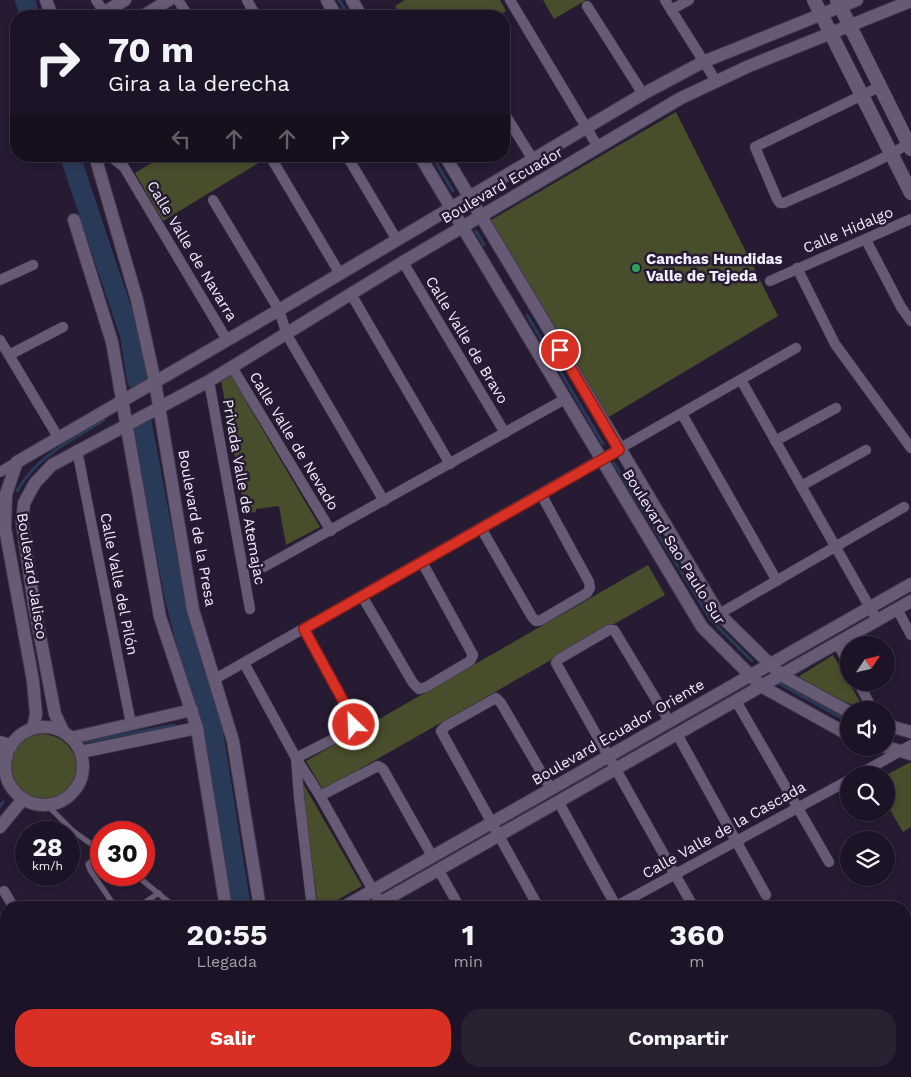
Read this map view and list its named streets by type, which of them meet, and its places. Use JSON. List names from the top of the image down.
{
  "streets": {
    "street": [
      "Boulevard Ecuador",
      "Calle Hidalgo",
      "Calle Valle de Navarra",
      "Calle Valle de Bravo",
      "Calle Valle de Nevado",
      "Privada Valle de Atemajac",
      "Boulevard de la Presa",
      "Boulevard Sao Paulo Sur",
      "Boulevard Jalisco",
      "Calle Valle del Pilón",
      "Boulevard Ecuador Oriente",
      "Calle Valle de la Cascada"
    ]
  },
  "crossings": [
    ["Boulevard Ecuador", "Calle Valle de Navarra"],
    ["Boulevard Ecuador", "Calle Valle de Bravo"],
    ["Boulevard Ecuador", "Calle Valle de Nevado"],
    ["Boulevard Ecuador", "Privada Valle de Atemajac"],
    ["Boulevard Ecuador", "Boulevard de la Presa"],
    ["Boulevard Ecuador", "Boulevard Sao Paulo Sur"],
    ["Boulevard Ecuador", "Boulevard Jalisco"],
    ["Boulevard Sao Paulo Sur", "Boulevard Ecuador Oriente"],
    ["Boulevard Jalisco", "Calle Valle del Pilón"]
  ],
  "places": ["Canchas Hundidas Valle de Tejeda"],
  "north": "top right",
  "page": {
    "turn": ["70 m", "Gira a la derecha"],
    "speed": "28 km/h",
    "limit": "30",
    "eta": [
      "20:55",
      "Llegada",
      "1",
      "min",
      "360",
      "m"
    ],
    "buttons": ["Salir", "Compartir"]
  }
}
